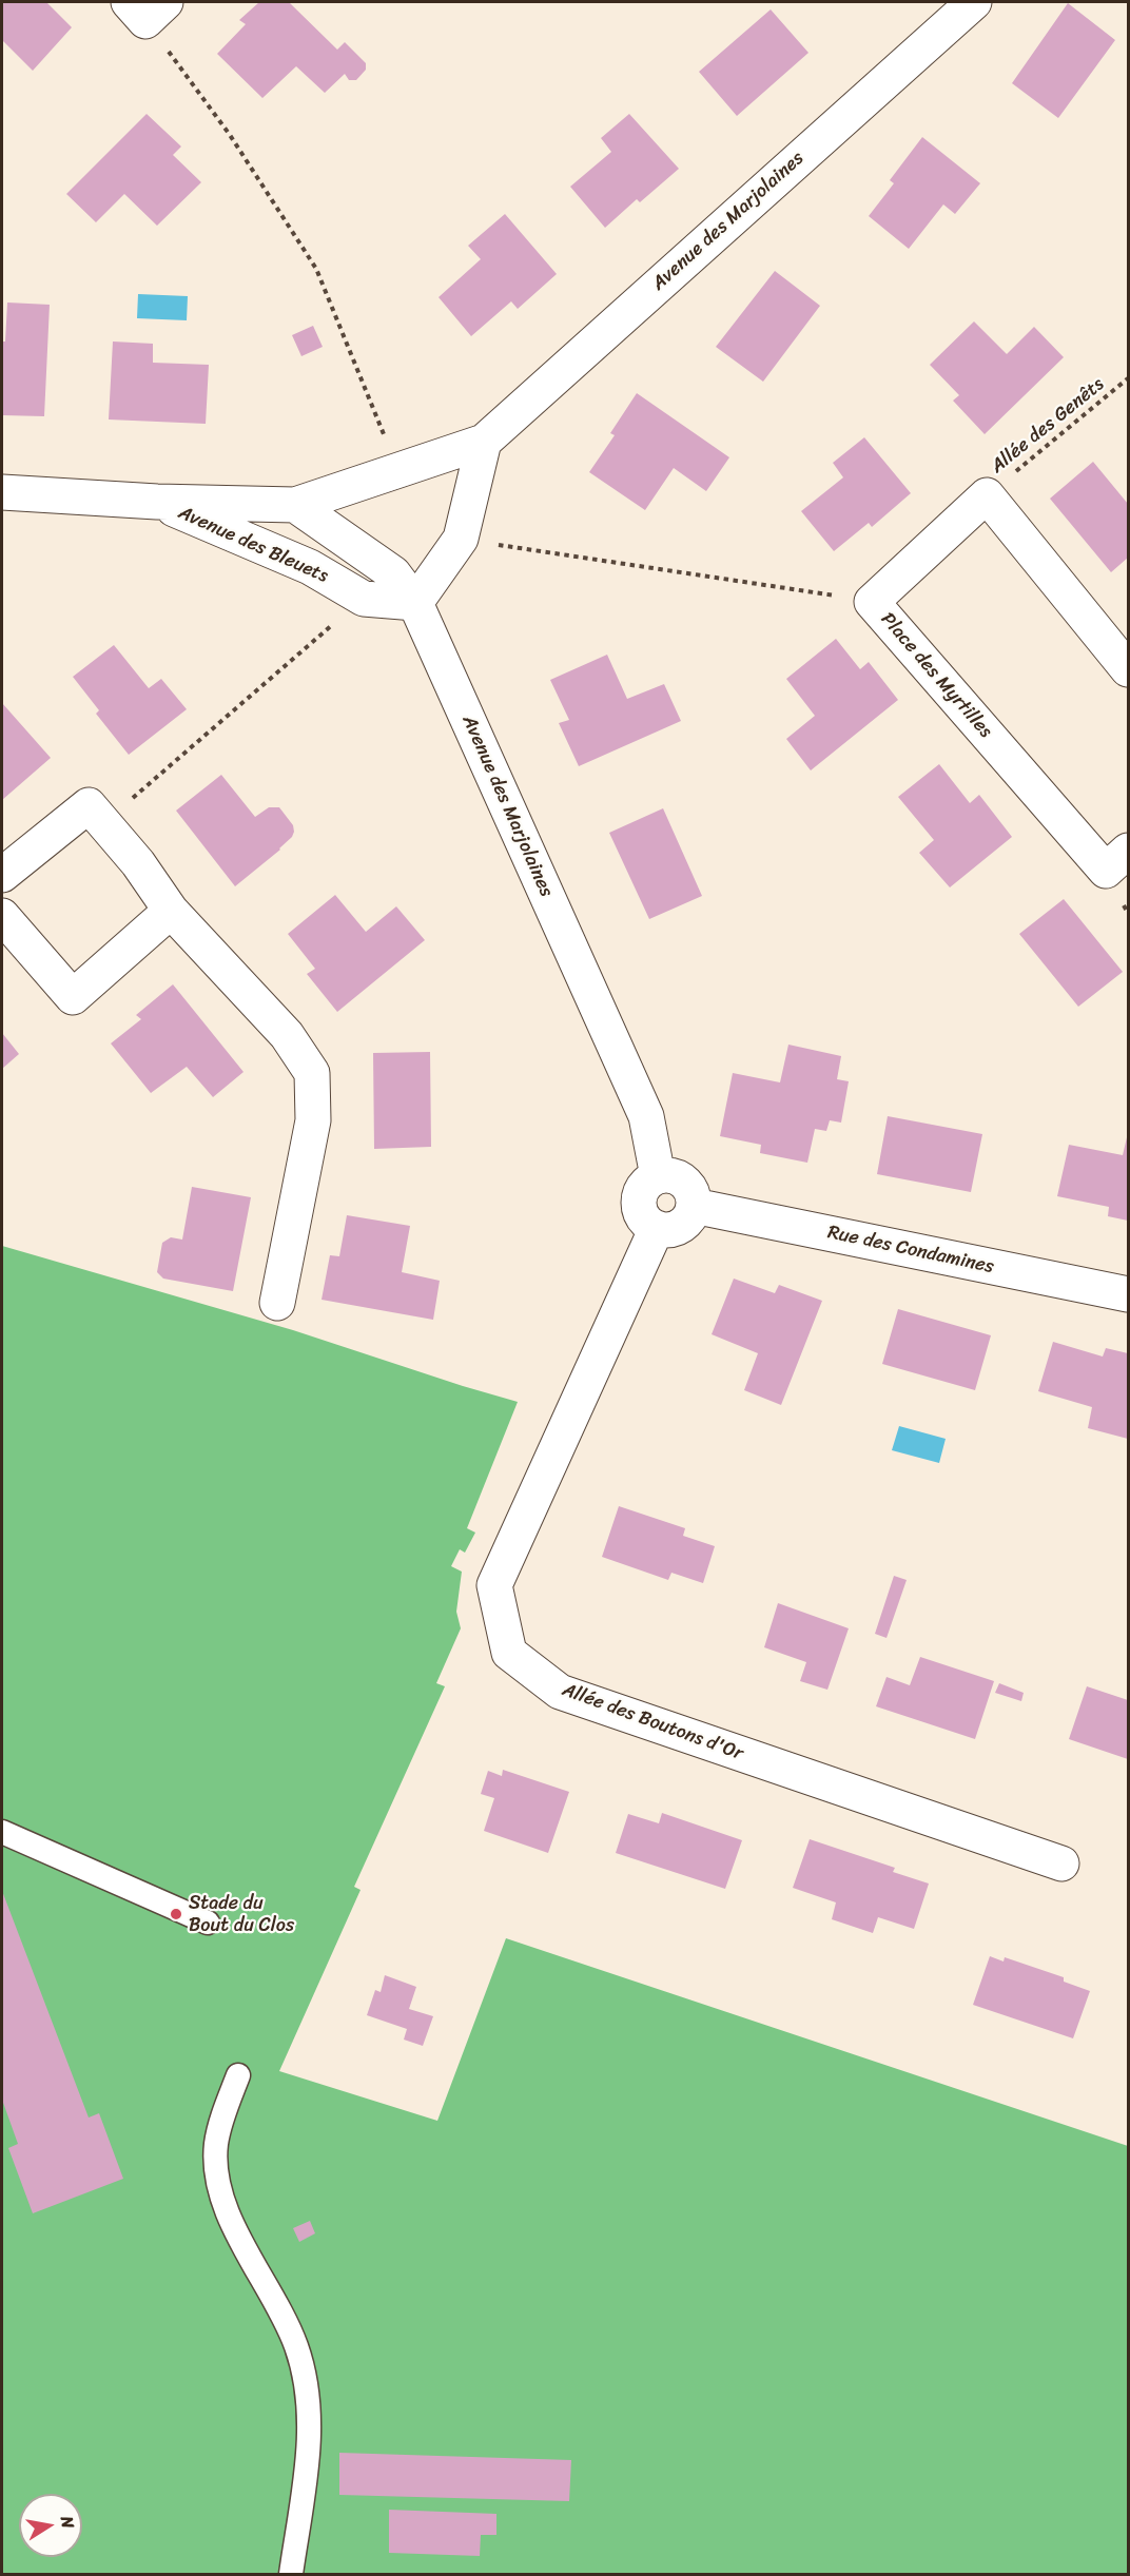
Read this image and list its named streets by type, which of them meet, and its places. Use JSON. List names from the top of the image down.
{
  "streets": {
    "street": [
      "Avenue des Marjolaines",
      "Avenue des Bleuets",
      "Place des Myrtilles",
      "Rue des Condamines",
      "Allée des Boutons d'Or"
    ],
    "path": ["Allée des Genêts"]
  },
  "crossings": [
    ["Avenue des Marjolaines", "Avenue des Bleuets"],
    ["Avenue des Marjolaines", "Rue des Condamines"],
    ["Avenue des Marjolaines", "Allée des Boutons d'Or"],
    ["Allée des Genêts", "Place des Myrtilles"],
    ["Rue des Condamines", "Allée des Boutons d'Or"]
  ],
  "places": ["Stade du Bout du Clos"],
  "north": "right"
}
